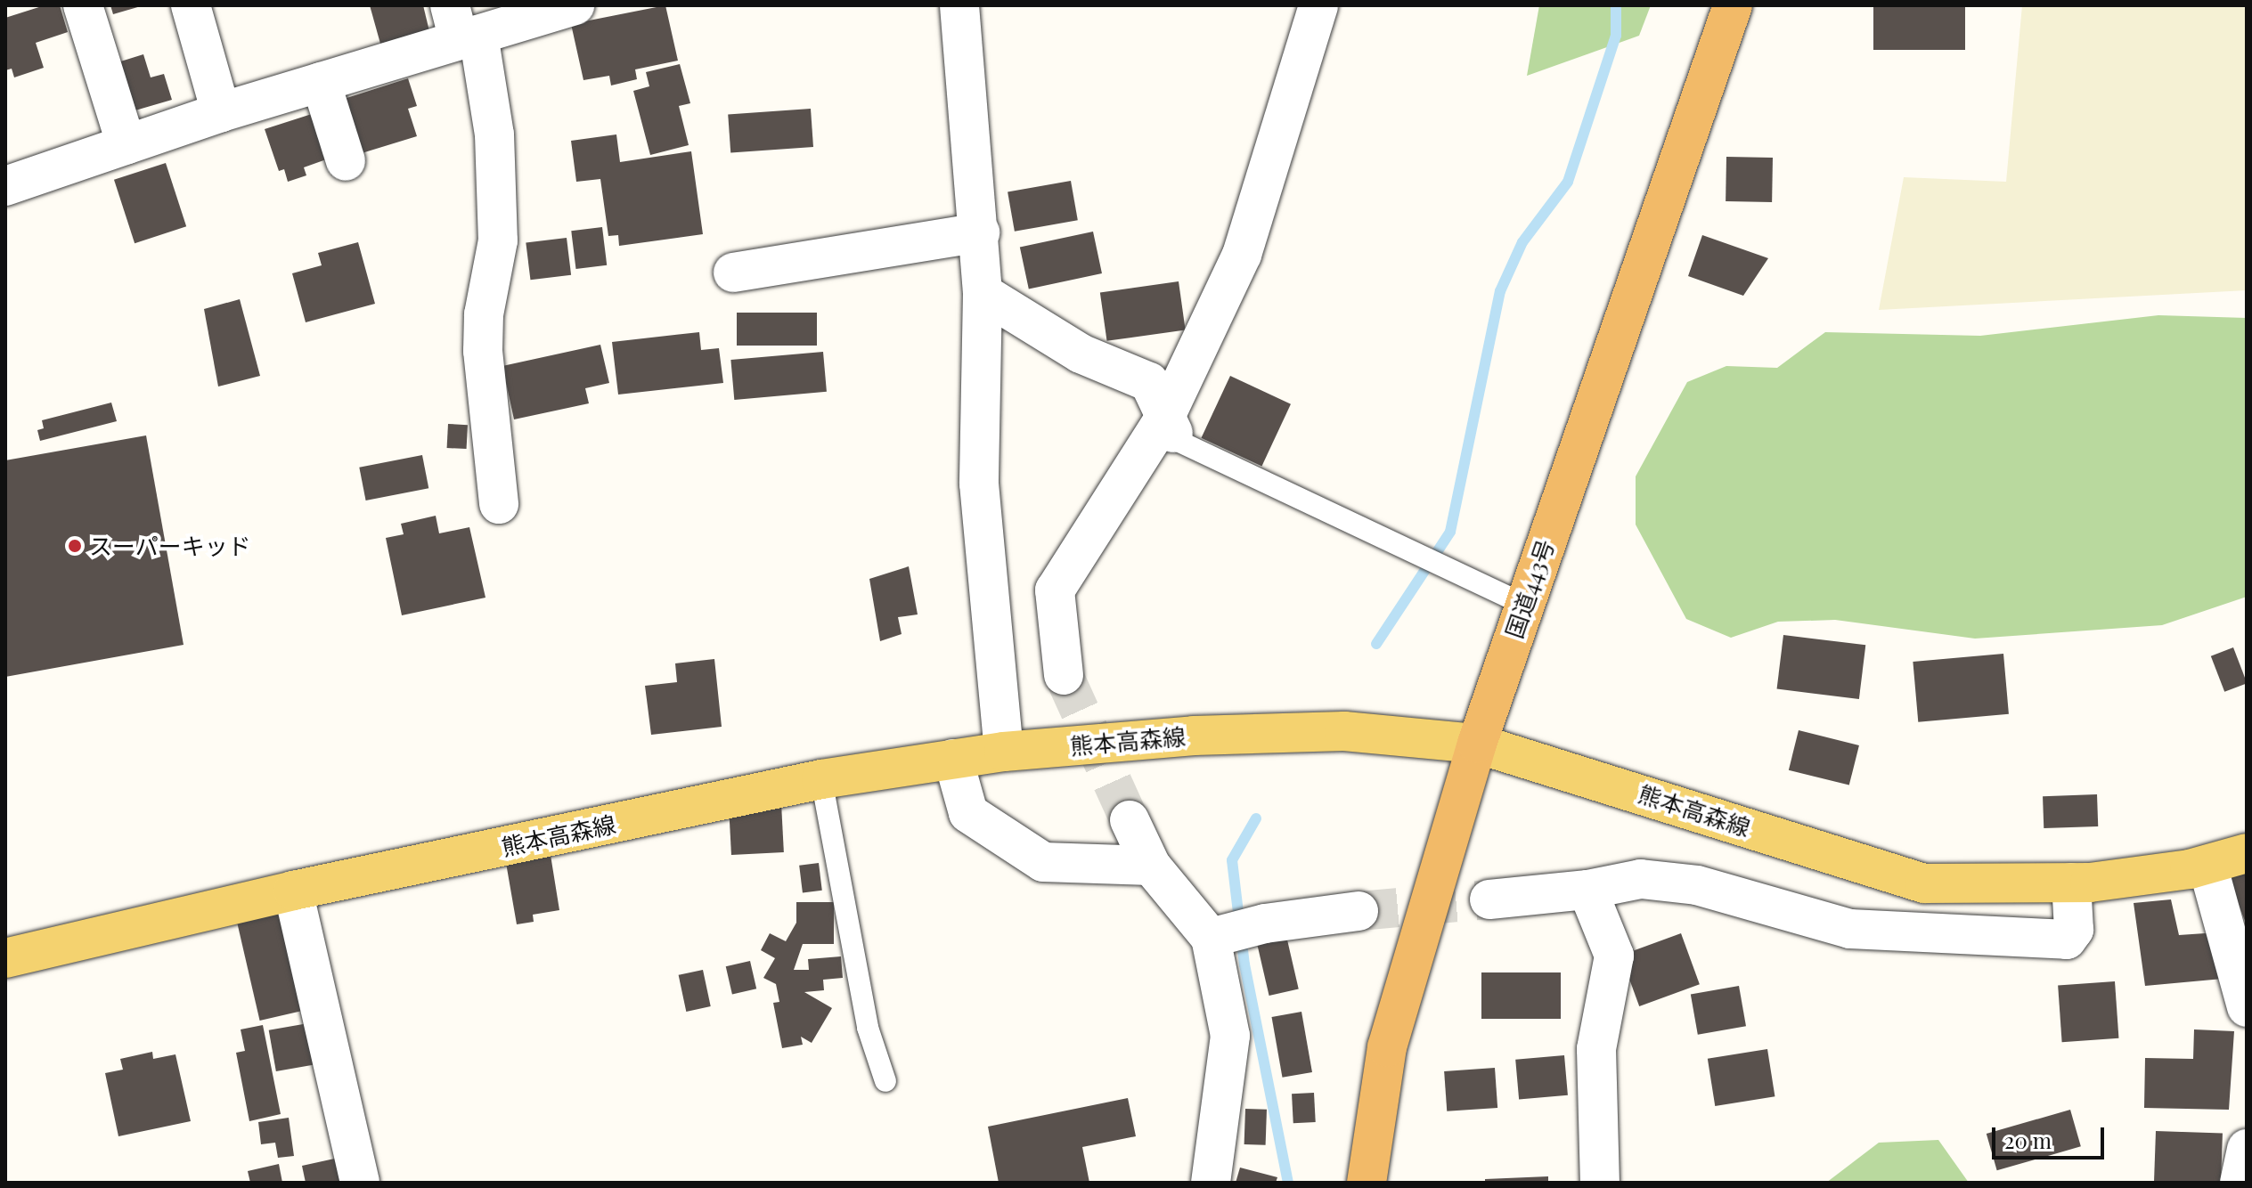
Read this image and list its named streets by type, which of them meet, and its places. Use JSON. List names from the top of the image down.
{
  "streets": {
    "highway": ["国道443号"],
    "main road": ["熊本高森線"]
  },
  "crossings": [
    ["国道443号", "熊本高森線"]
  ],
  "places": ["スーパーキッド"],
  "scale_bar": "20 m"
}
